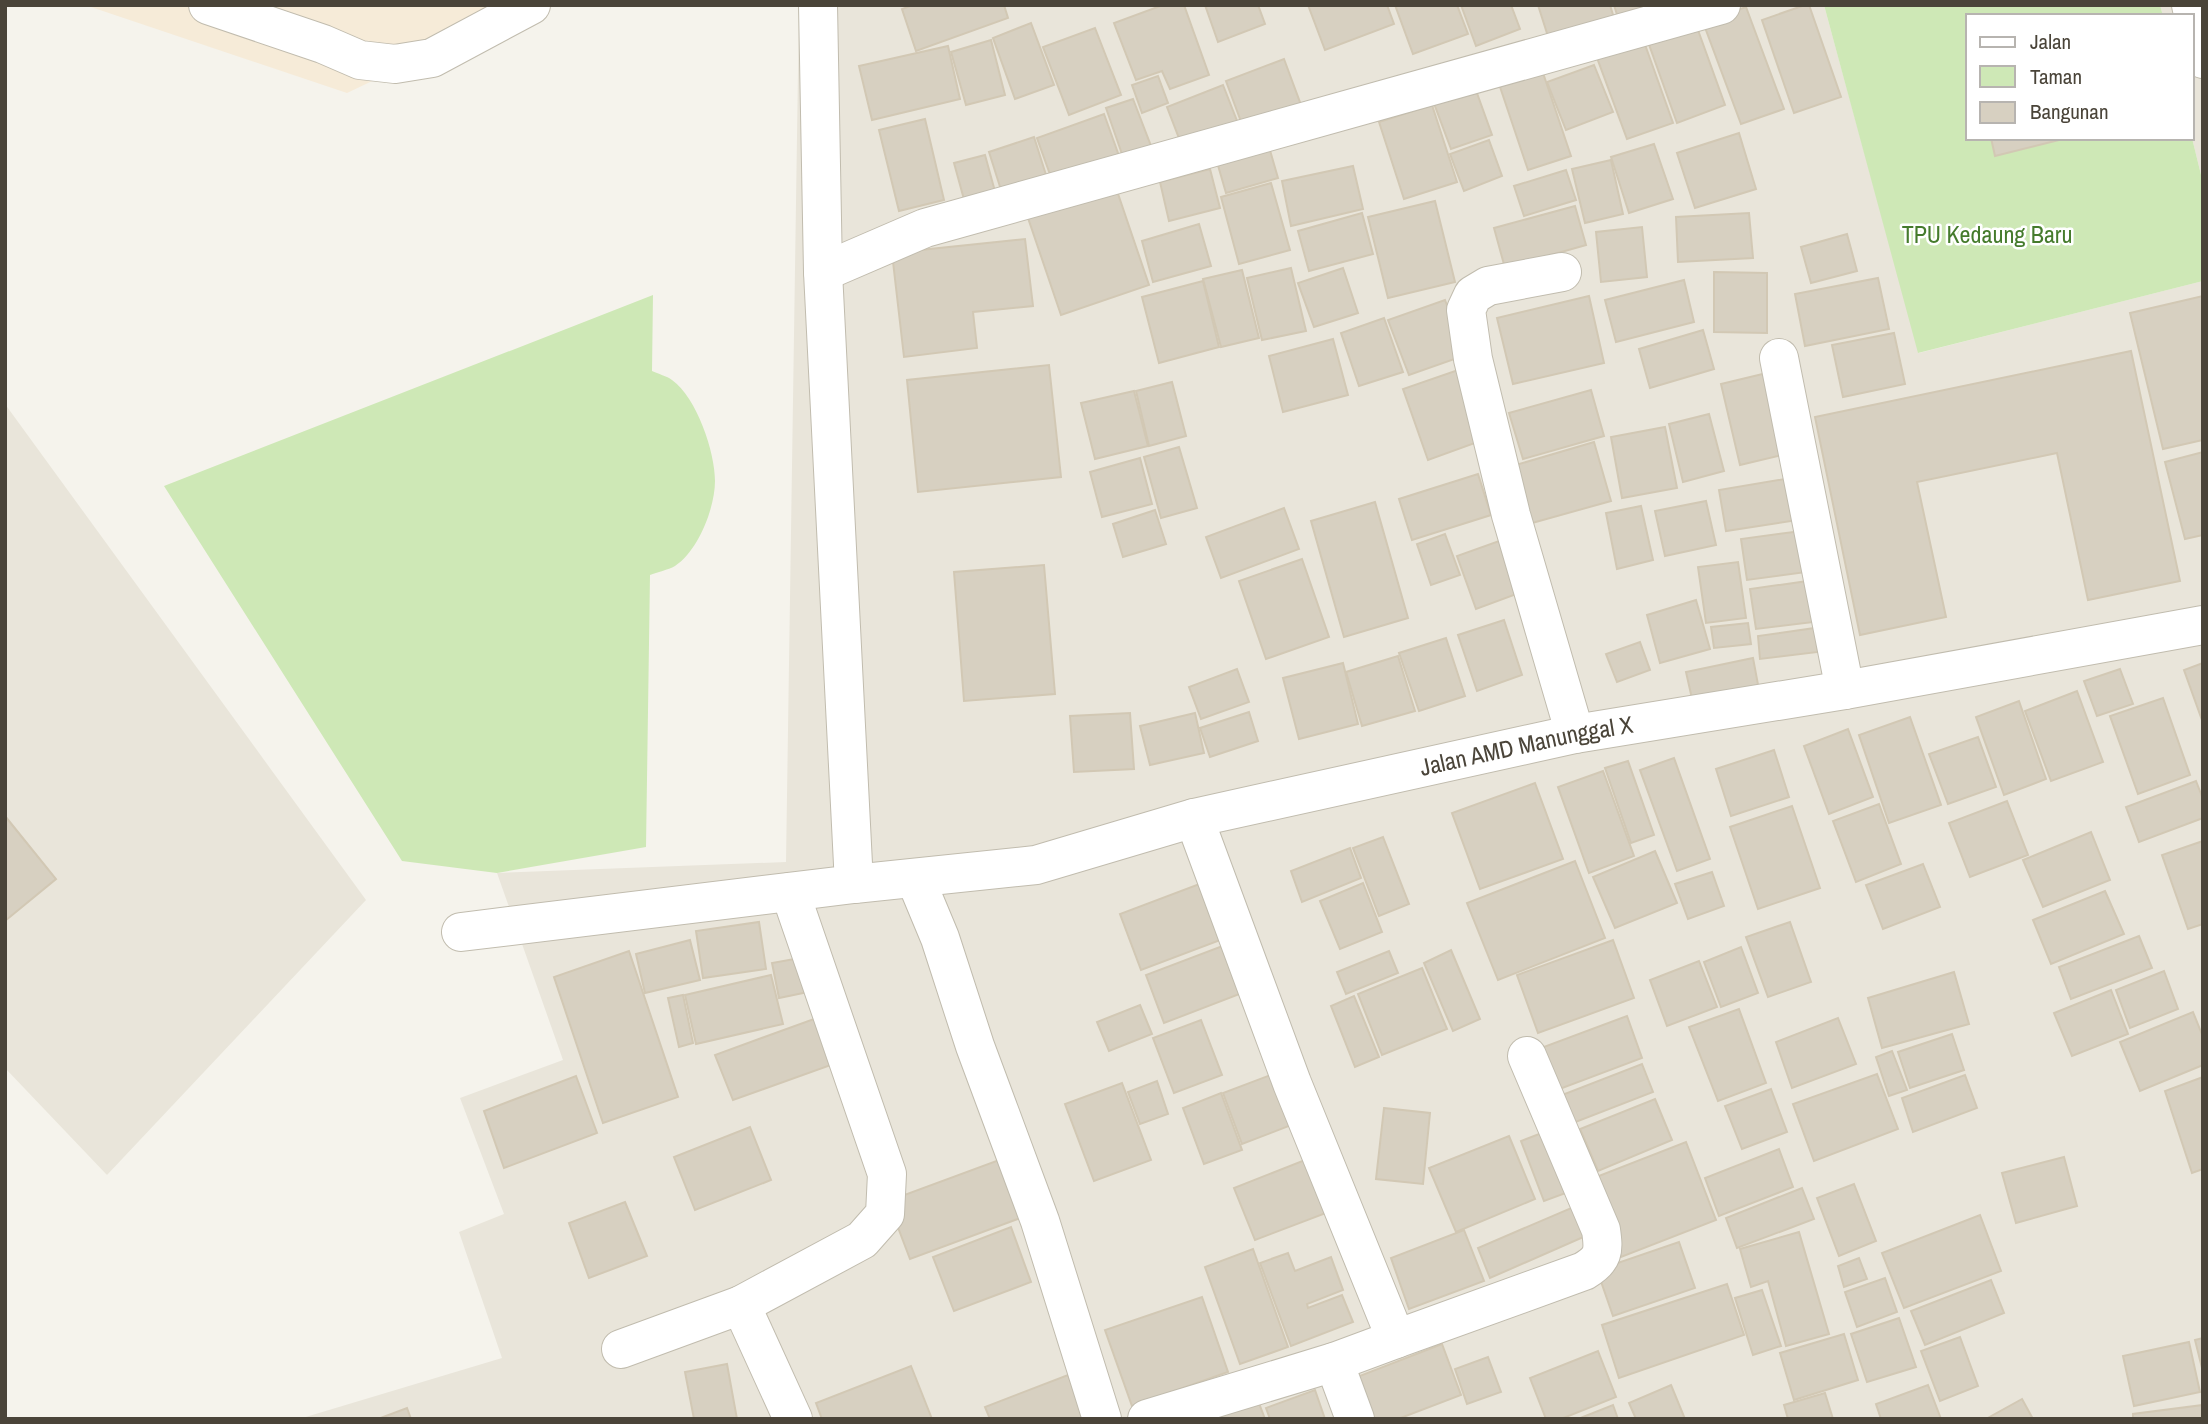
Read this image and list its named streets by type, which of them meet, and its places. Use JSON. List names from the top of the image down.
{
  "streets": {
    "street": ["Jalan AMD Manunggal X"]
  },
  "parks": ["TPU Kedaung Baru"],
  "legend": ["Jalan", "Taman", "Bangunan"]
}
